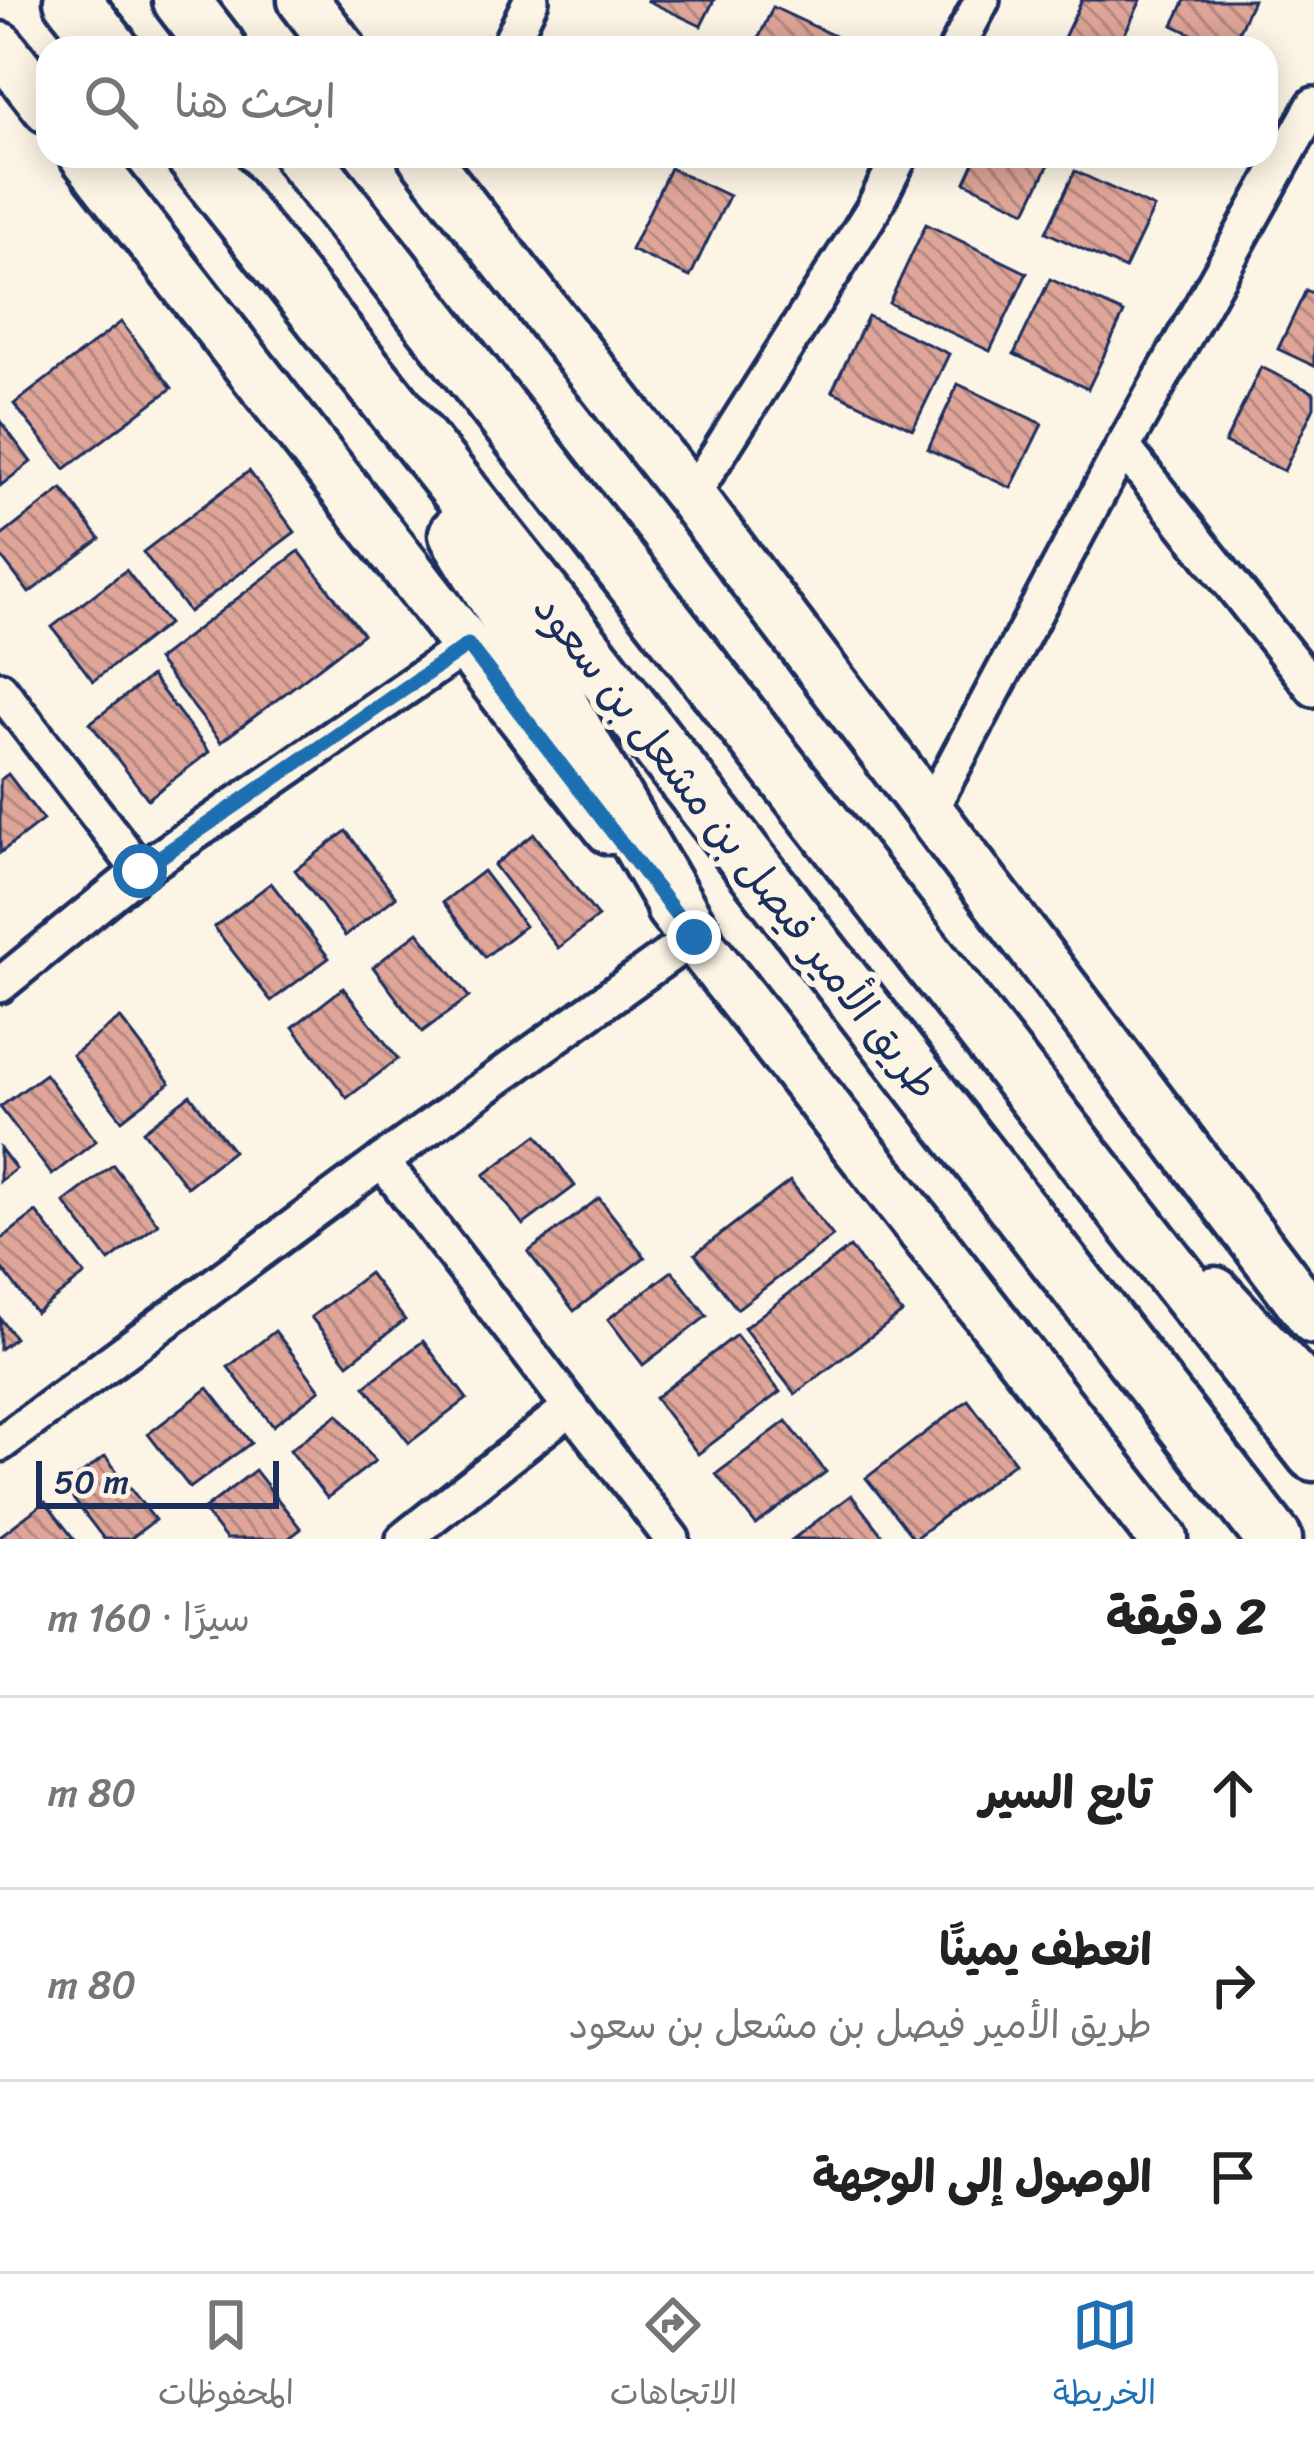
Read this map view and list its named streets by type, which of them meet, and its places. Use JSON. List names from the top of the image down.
{
  "streets": {
    "main road": ["طريق الأمير فيصل بن مشعل بن سعود"]
  },
  "scale_bar": "50 m",
  "page": {
    "search": "ابحث هنا",
    "scale": "50 m",
    "heading": ["2 دقيقة", "سيرًا · 160 m"],
    "list": [
      ["تابع السير", "80 m"],
      ["انعطف يمينًا", "طريق الأمير فيصل بن مشعل بن سعود", "80 m"],
      "الوصول إلى الوجهة"
    ],
    "nav": ["الخريطة", "الاتجاهات", "المحفوظات"]
  }
}
